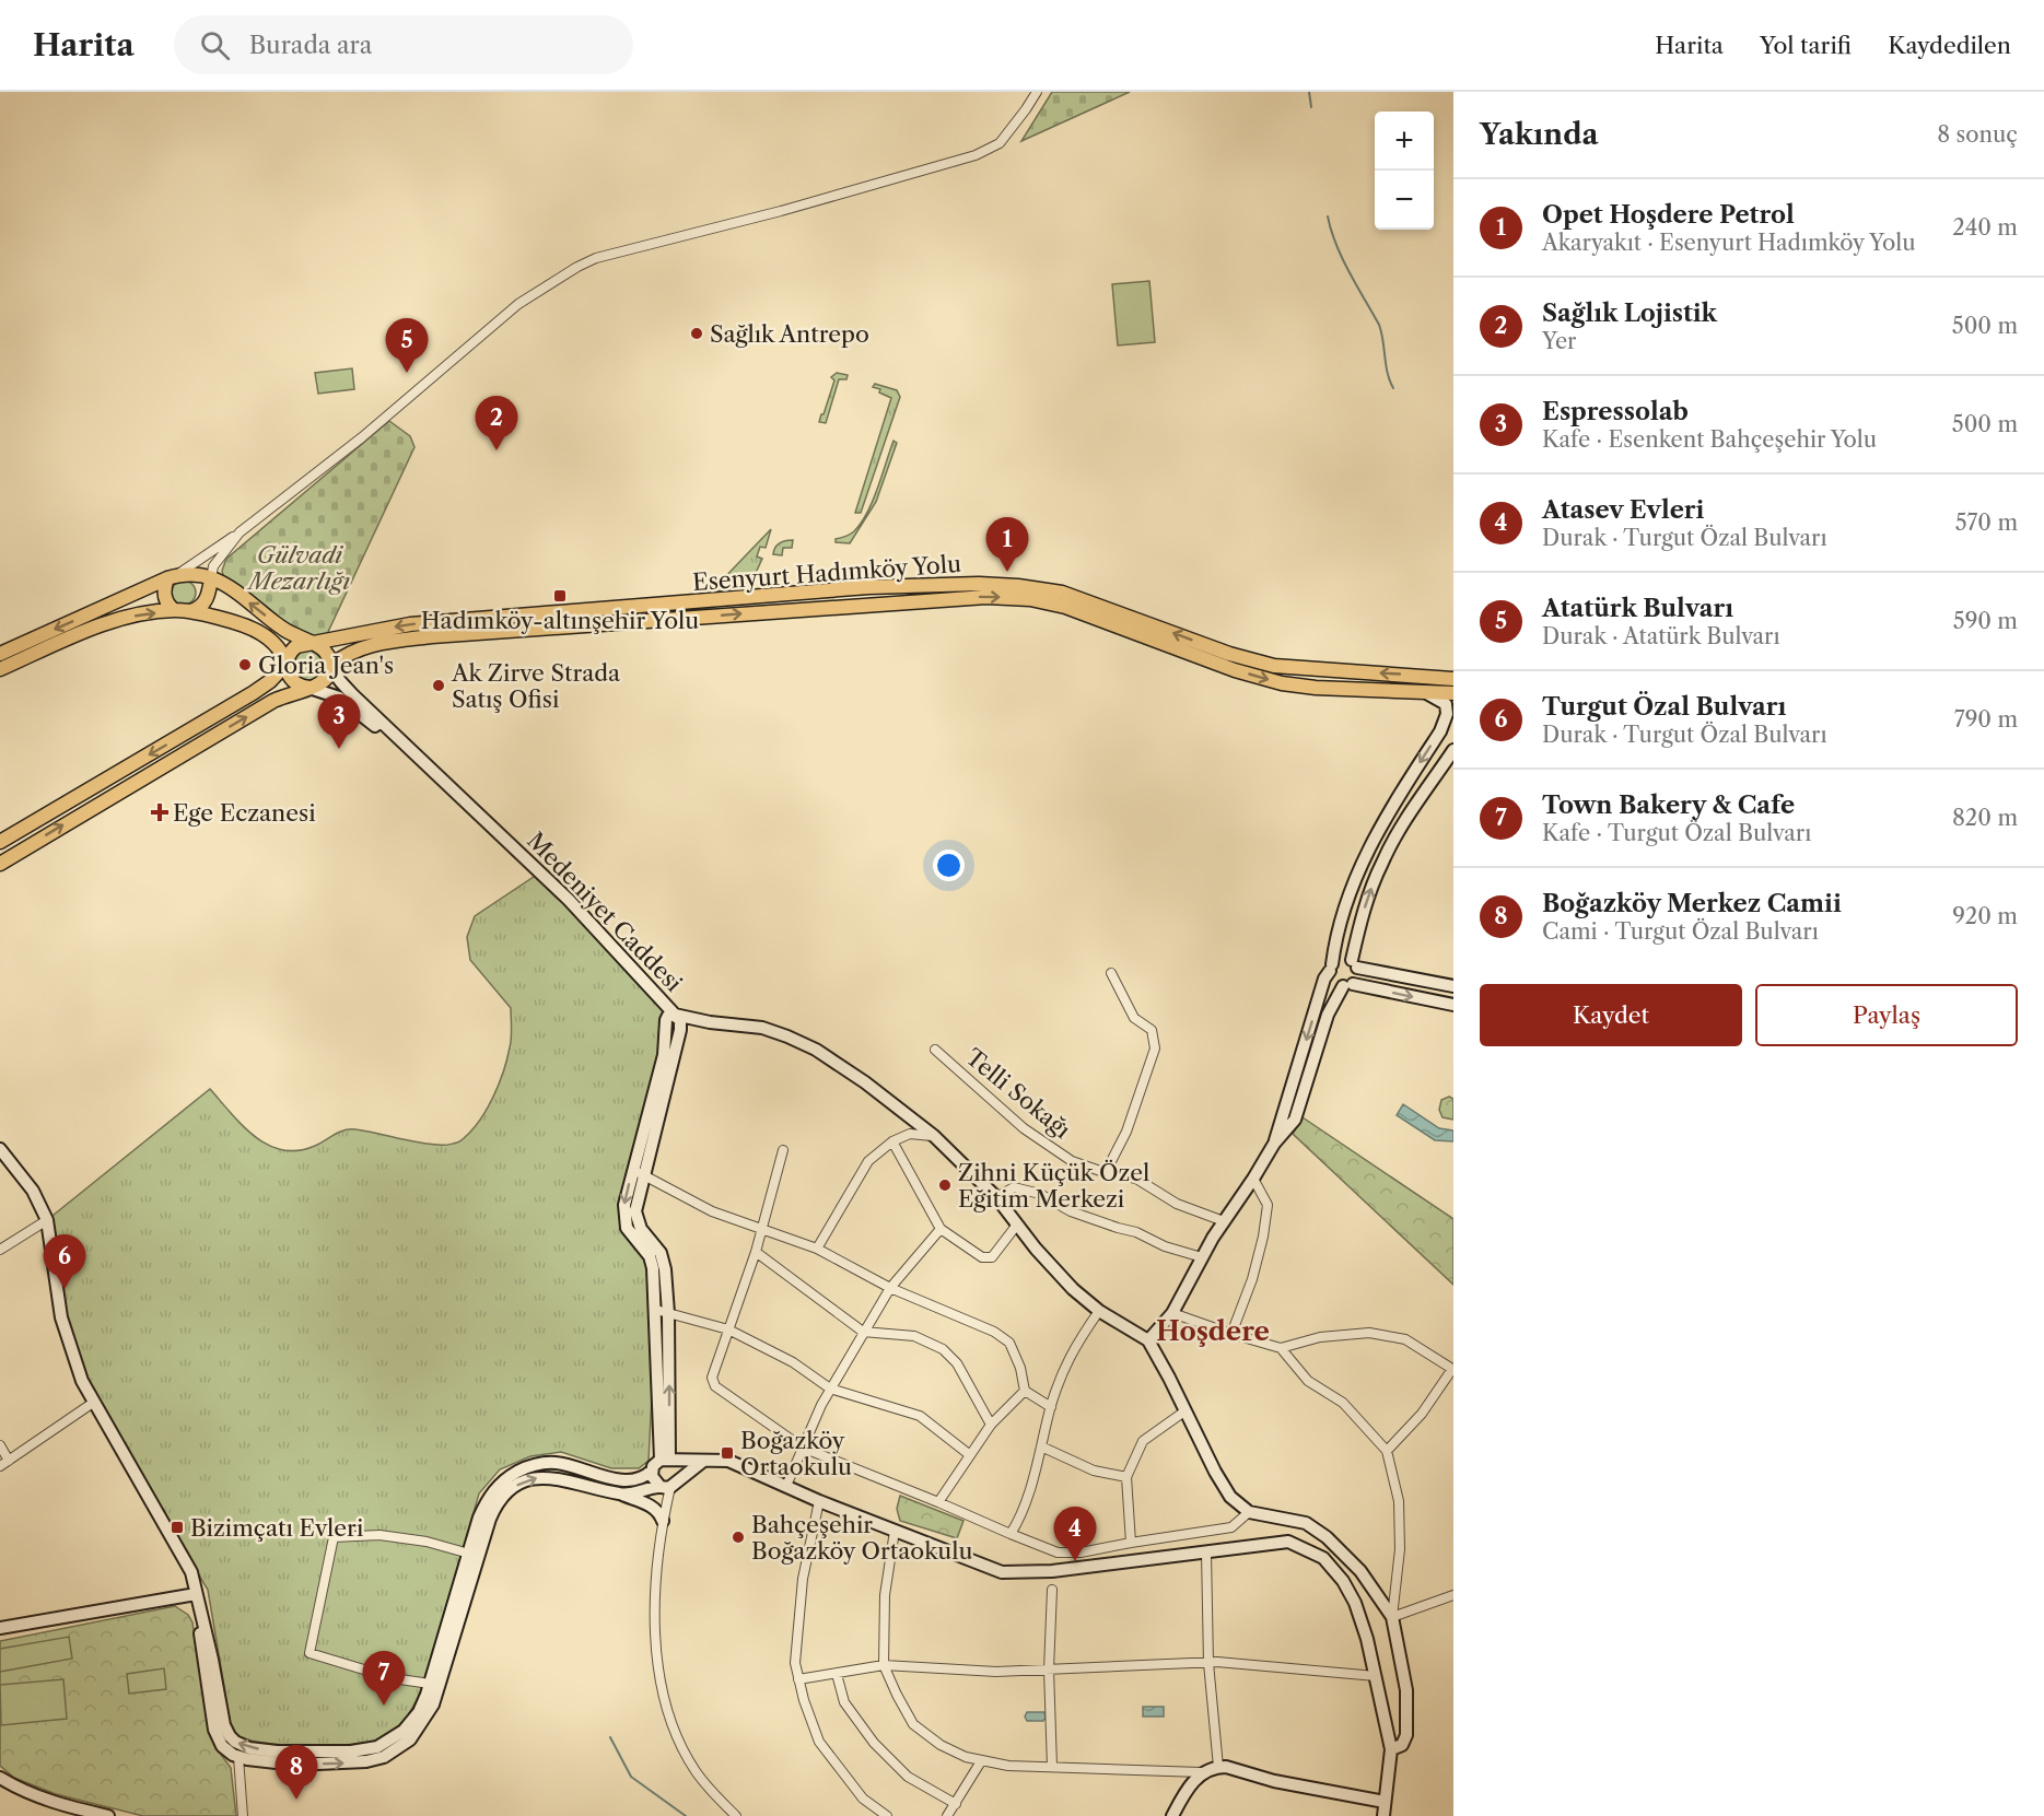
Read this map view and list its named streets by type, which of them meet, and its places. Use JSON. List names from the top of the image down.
{
  "streets": {
    "main road": ["Esenyurt Hadımköy Yolu"],
    "street": ["Medeniyet Caddesi", "Telli Sokağı"]
  },
  "districts": ["Hoşdere"],
  "parks": ["Gülvadi Mezarlığı"],
  "places": {
    "other": [
      "Sağlık Antrepo",
      "Gloria Jean's",
      "Ak Zirve Strada Satış Ofisi",
      "Zihni Küçük Özel Eğitim Merkezi",
      "Bahçeşehir Boğazköy Ortaokulu"
    ],
    "transit": ["Hadımköy-altınşehir Yolu", "Boğazköy Ortaokulu", "Bizimçatı Evleri"],
    "health": ["Ege Eczanesi"]
  },
  "page": {
    "header": "Harita",
    "search": "Burada ara",
    "nav": ["Harita", "Yol tarifi", "Kaydedilen"],
    "heading": ["Yakında", "8 sonuç"],
    "map_buttons": ["+", "−"],
    "list": [
      {
        "mark": "1",
        "name": "Opet Hoşdere Petrol",
        "note": "Akaryakıt · Esenyurt Hadımköy Yolu",
        "value": "240 m"
      },
      {
        "mark": "2",
        "name": "Sağlık Lojistik",
        "note": "Yer",
        "value": "500 m"
      },
      {
        "mark": "3",
        "name": "Espressolab",
        "note": "Kafe · Esenkent Bahçeşehir Yolu",
        "value": "500 m"
      },
      {
        "mark": "4",
        "name": "Atasev Evleri",
        "note": "Durak · Turgut Özal Bulvarı",
        "value": "570 m"
      },
      {
        "mark": "5",
        "name": "Atatürk Bulvarı",
        "note": "Durak · Atatürk Bulvarı",
        "value": "590 m"
      },
      {
        "mark": "6",
        "name": "Turgut Özal Bulvarı",
        "note": "Durak · Turgut Özal Bulvarı",
        "value": "790 m"
      },
      {
        "mark": "7",
        "name": "Town Bakery & Cafe",
        "note": "Kafe · Turgut Özal Bulvarı",
        "value": "820 m"
      },
      {
        "mark": "8",
        "name": "Boğazköy Merkez Camii",
        "note": "Cami · Turgut Özal Bulvarı",
        "value": "920 m"
      }
    ],
    "pins": [
      "5",
      "2",
      "1",
      "3",
      "6",
      "4",
      "7",
      "8"
    ],
    "buttons": ["Kaydet", "Paylaş"]
  }
}
